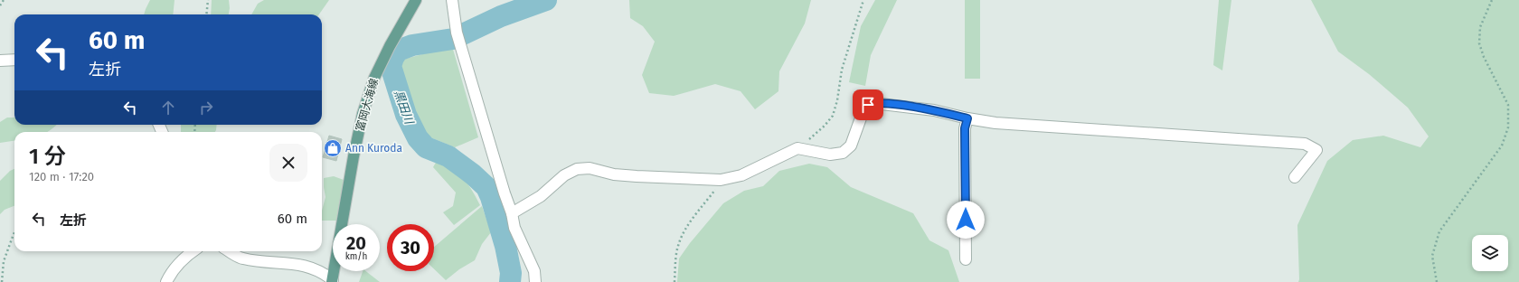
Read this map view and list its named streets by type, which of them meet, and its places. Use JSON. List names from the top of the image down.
{
  "streets": {
    "main road": ["富岡大海線"]
  },
  "water": ["黒田川"],
  "places": {
    "shop": ["Ann Kuroda"]
  },
  "page": {
    "turn": ["60 m", "左折"],
    "heading": ["1 分", "120 m · 17:20"],
    "list": [
      {
        "name": "左折",
        "value": "60 m"
      }
    ],
    "speed": "20 km/h",
    "limit": "30"
  }
}
